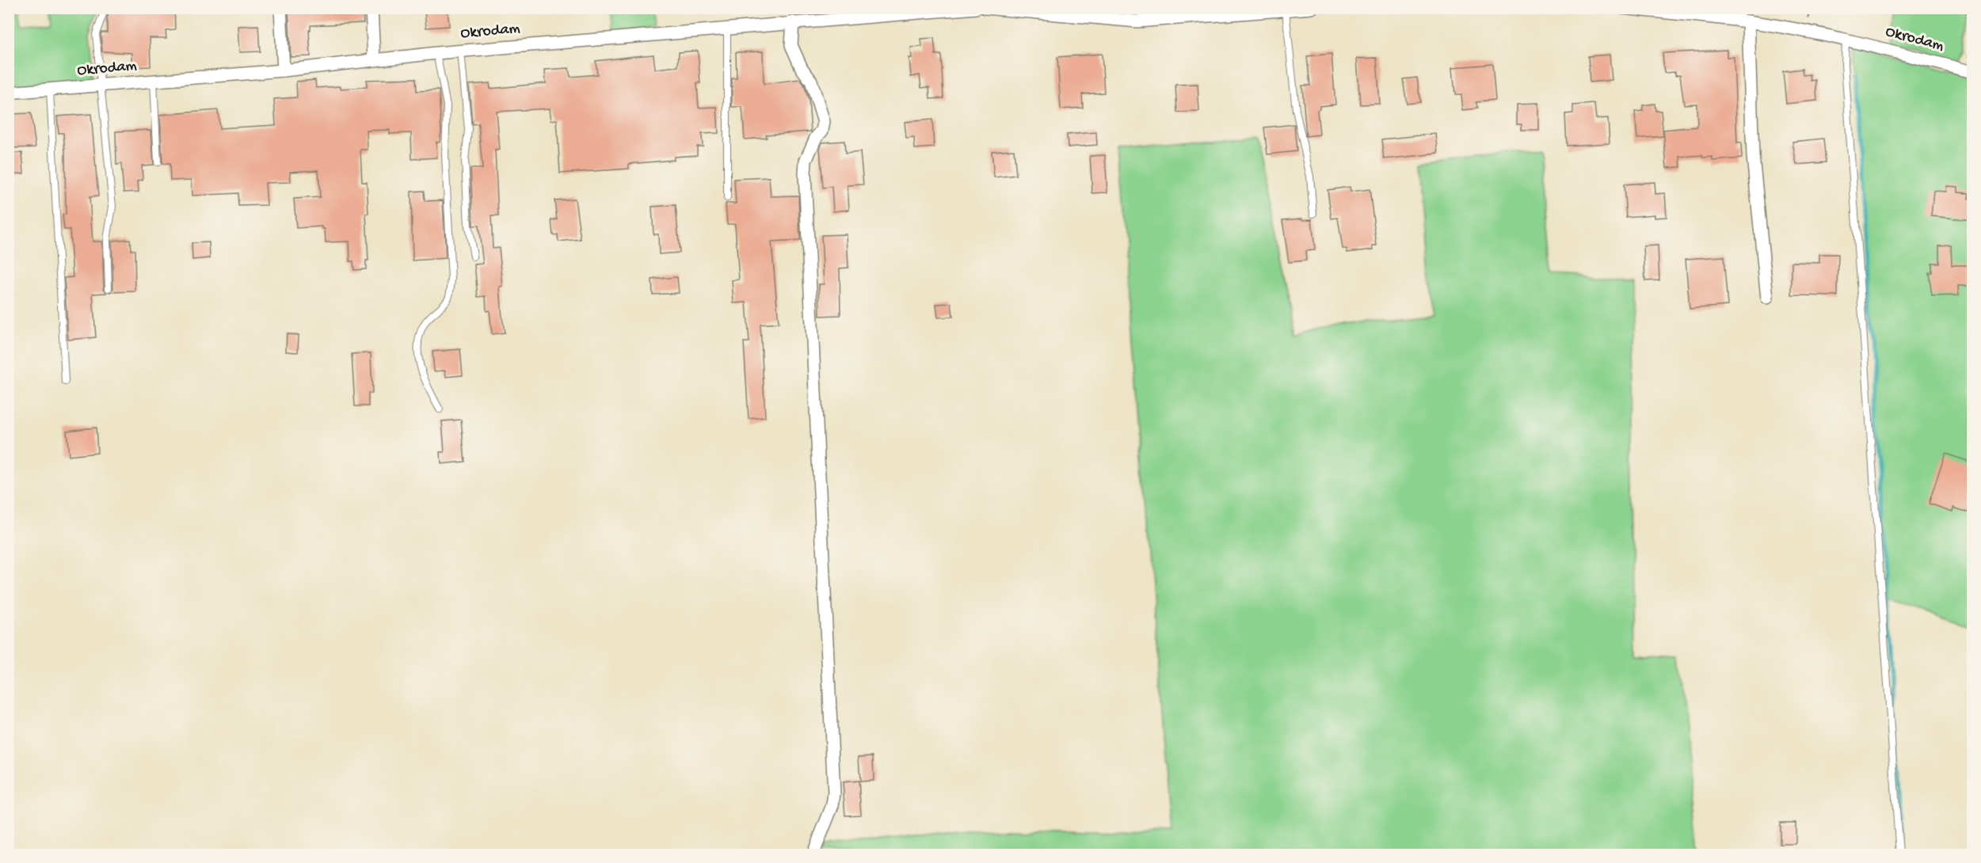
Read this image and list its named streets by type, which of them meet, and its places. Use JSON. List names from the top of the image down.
{
  "streets": {
    "street": ["Okrodam"]
  }
}
